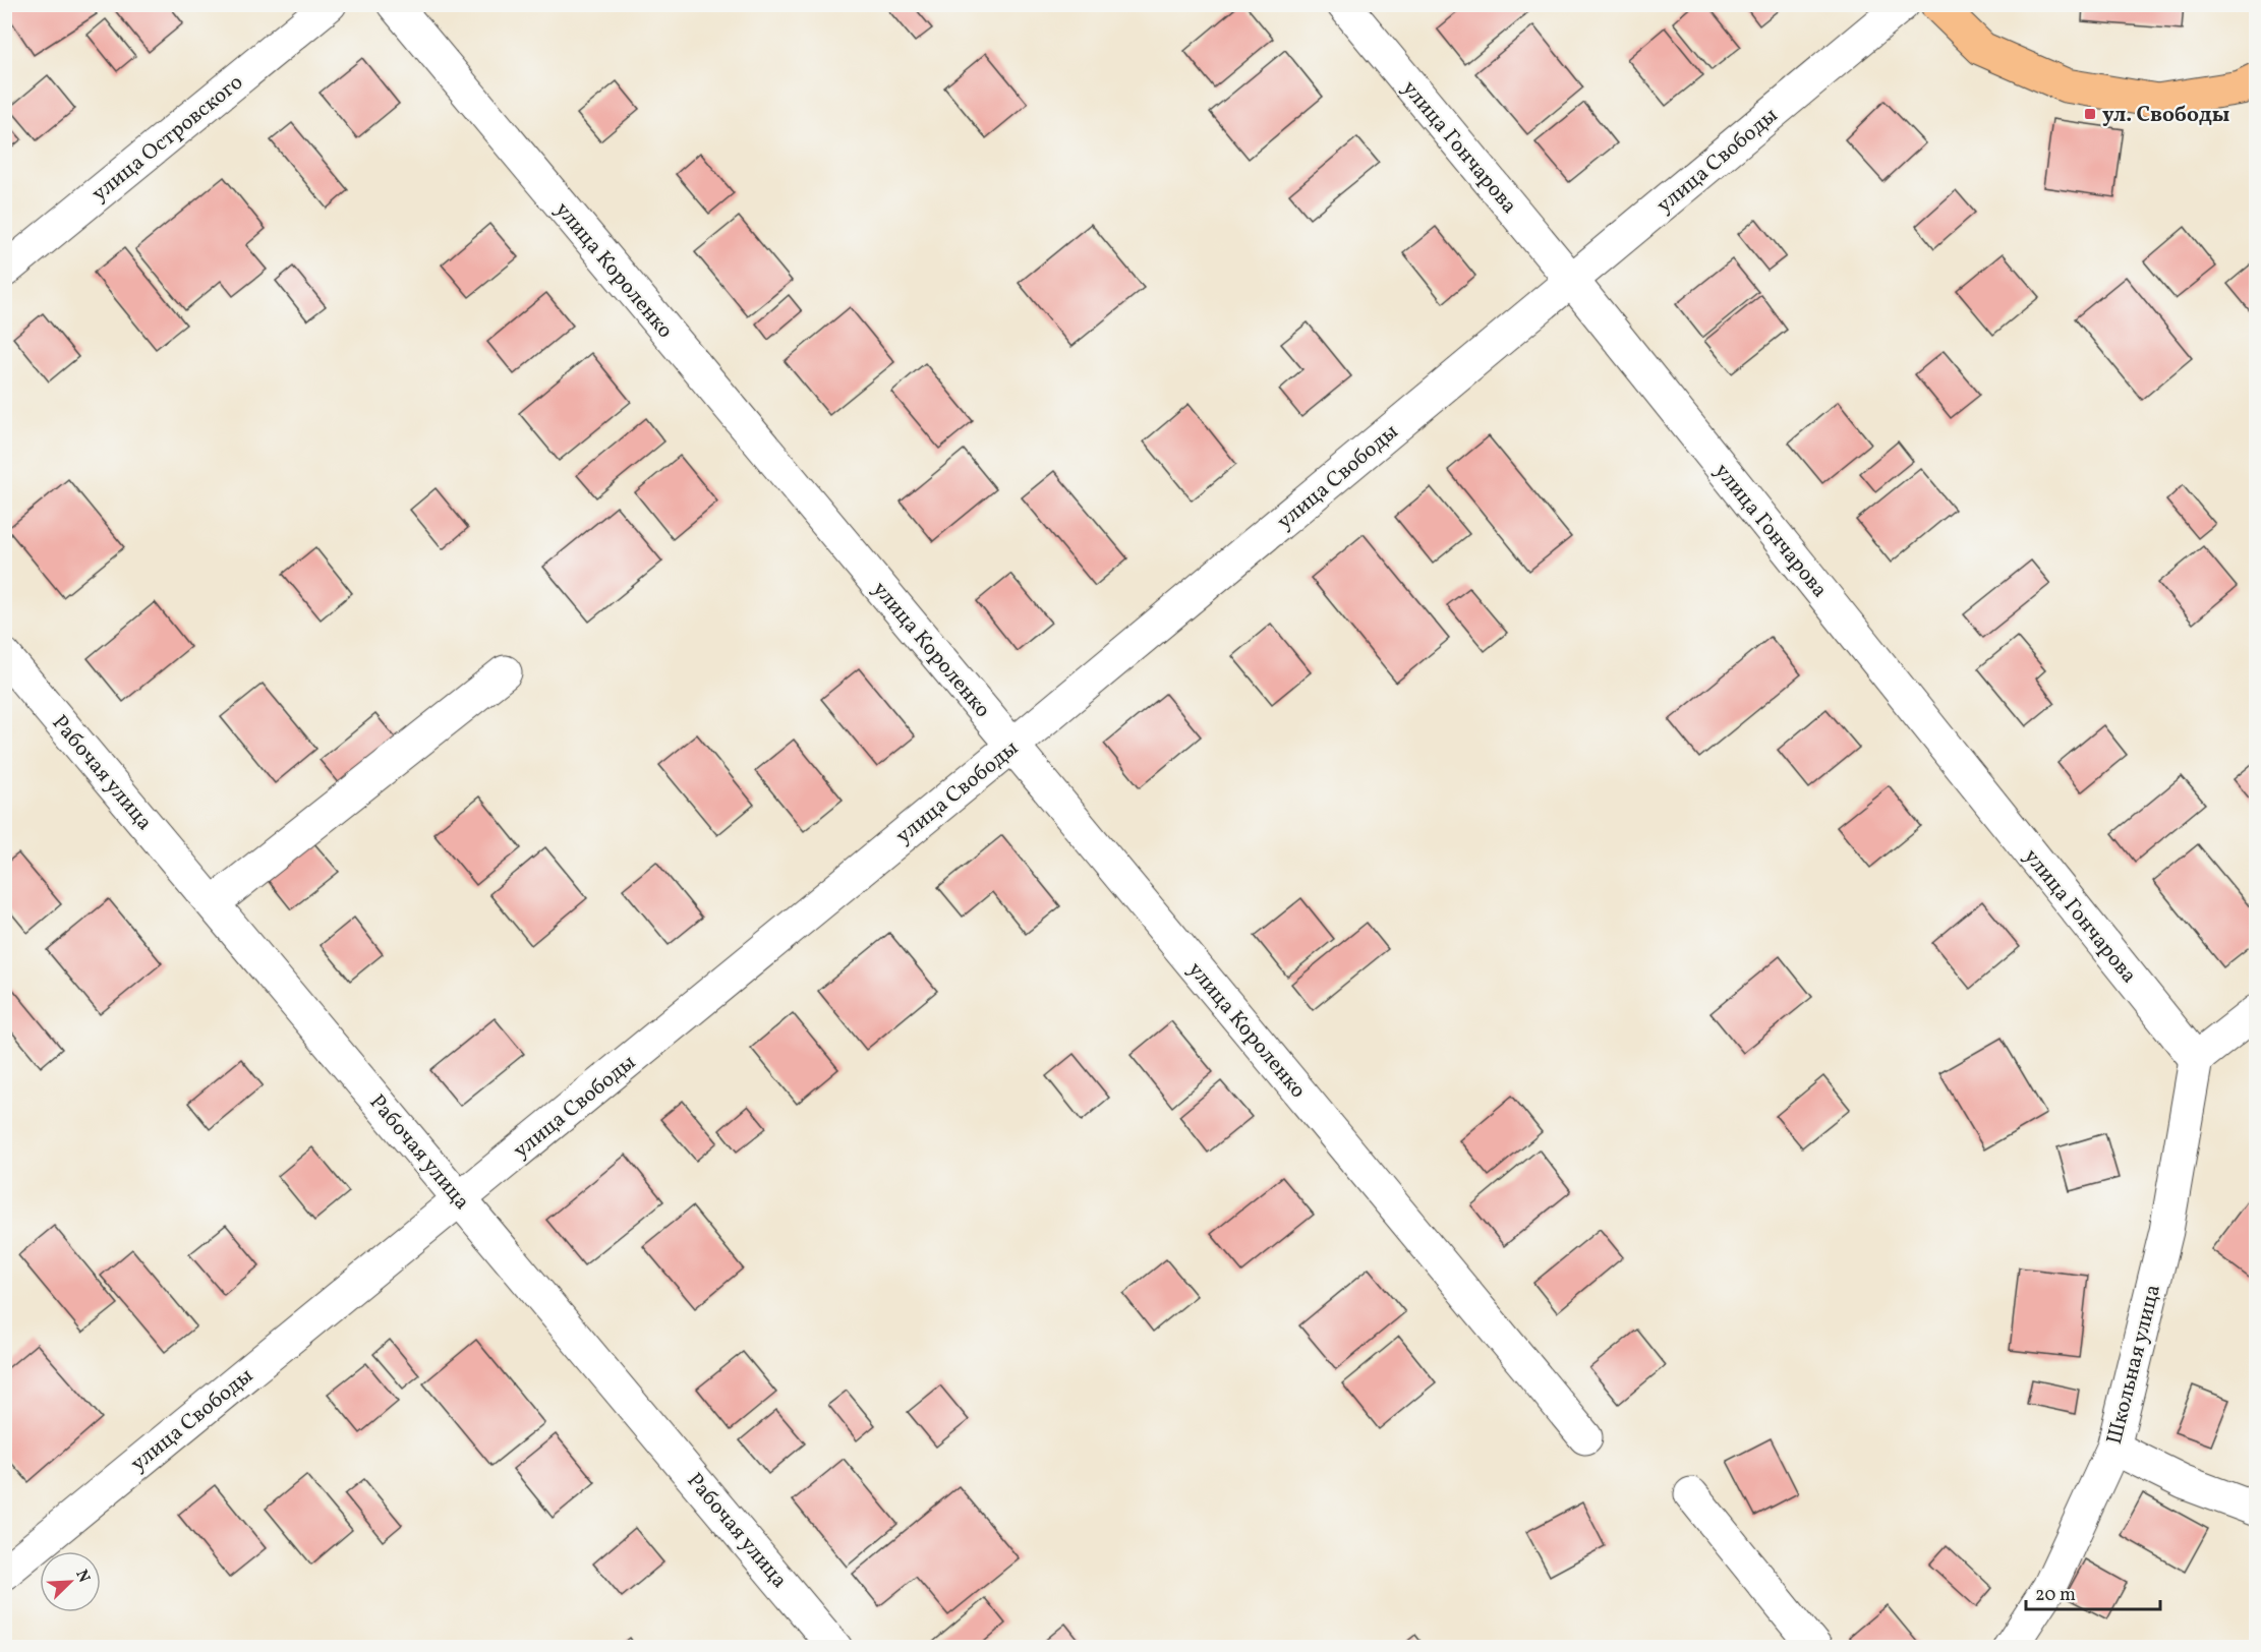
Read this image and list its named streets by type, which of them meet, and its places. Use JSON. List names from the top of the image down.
{
  "streets": {
    "street": [
      "улица Островского",
      "улица Гончарова",
      "улица Свободы",
      "улица Короленко",
      "Рабочая улица",
      "Школьная улица"
    ]
  },
  "crossings": [
    ["улица Гончарова", "улица Свободы"],
    ["улица Гончарова", "Школьная улица"],
    ["улица Свободы", "улица Короленко"],
    ["улица Свободы", "Рабочая улица"]
  ],
  "places": {
    "transit": ["ул. Свободы"]
  },
  "scale_bar": "20 m",
  "north": "top right"
}
